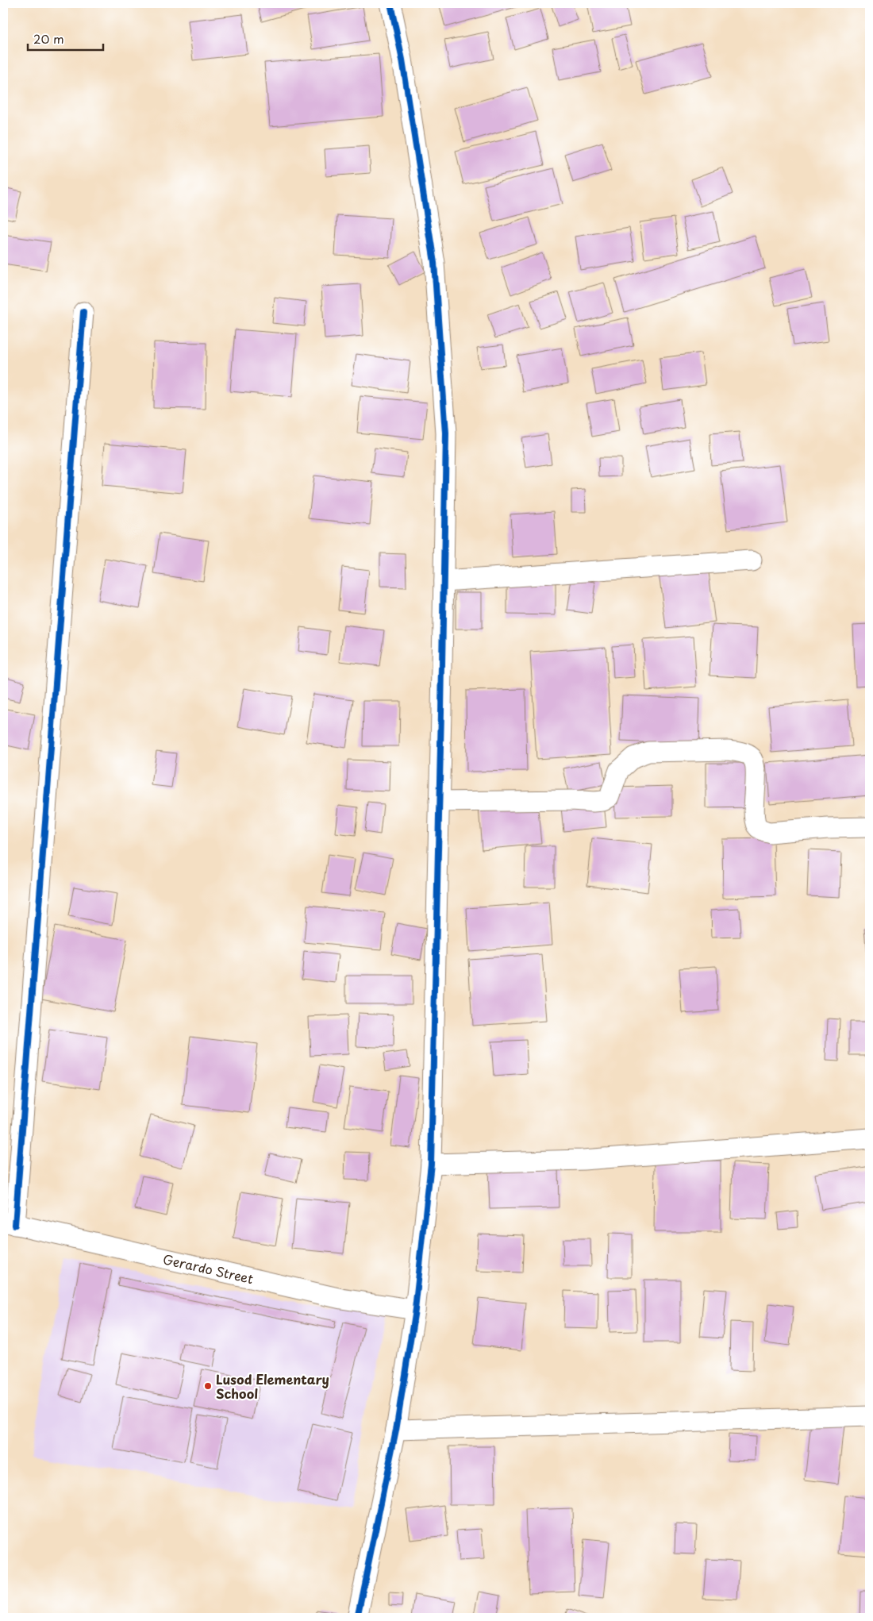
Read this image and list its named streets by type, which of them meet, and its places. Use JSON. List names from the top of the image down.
{
  "streets": {
    "street": ["Gerardo Street"]
  },
  "places": ["Lusod Elementary School"],
  "scale_bar": "20 m"
}
